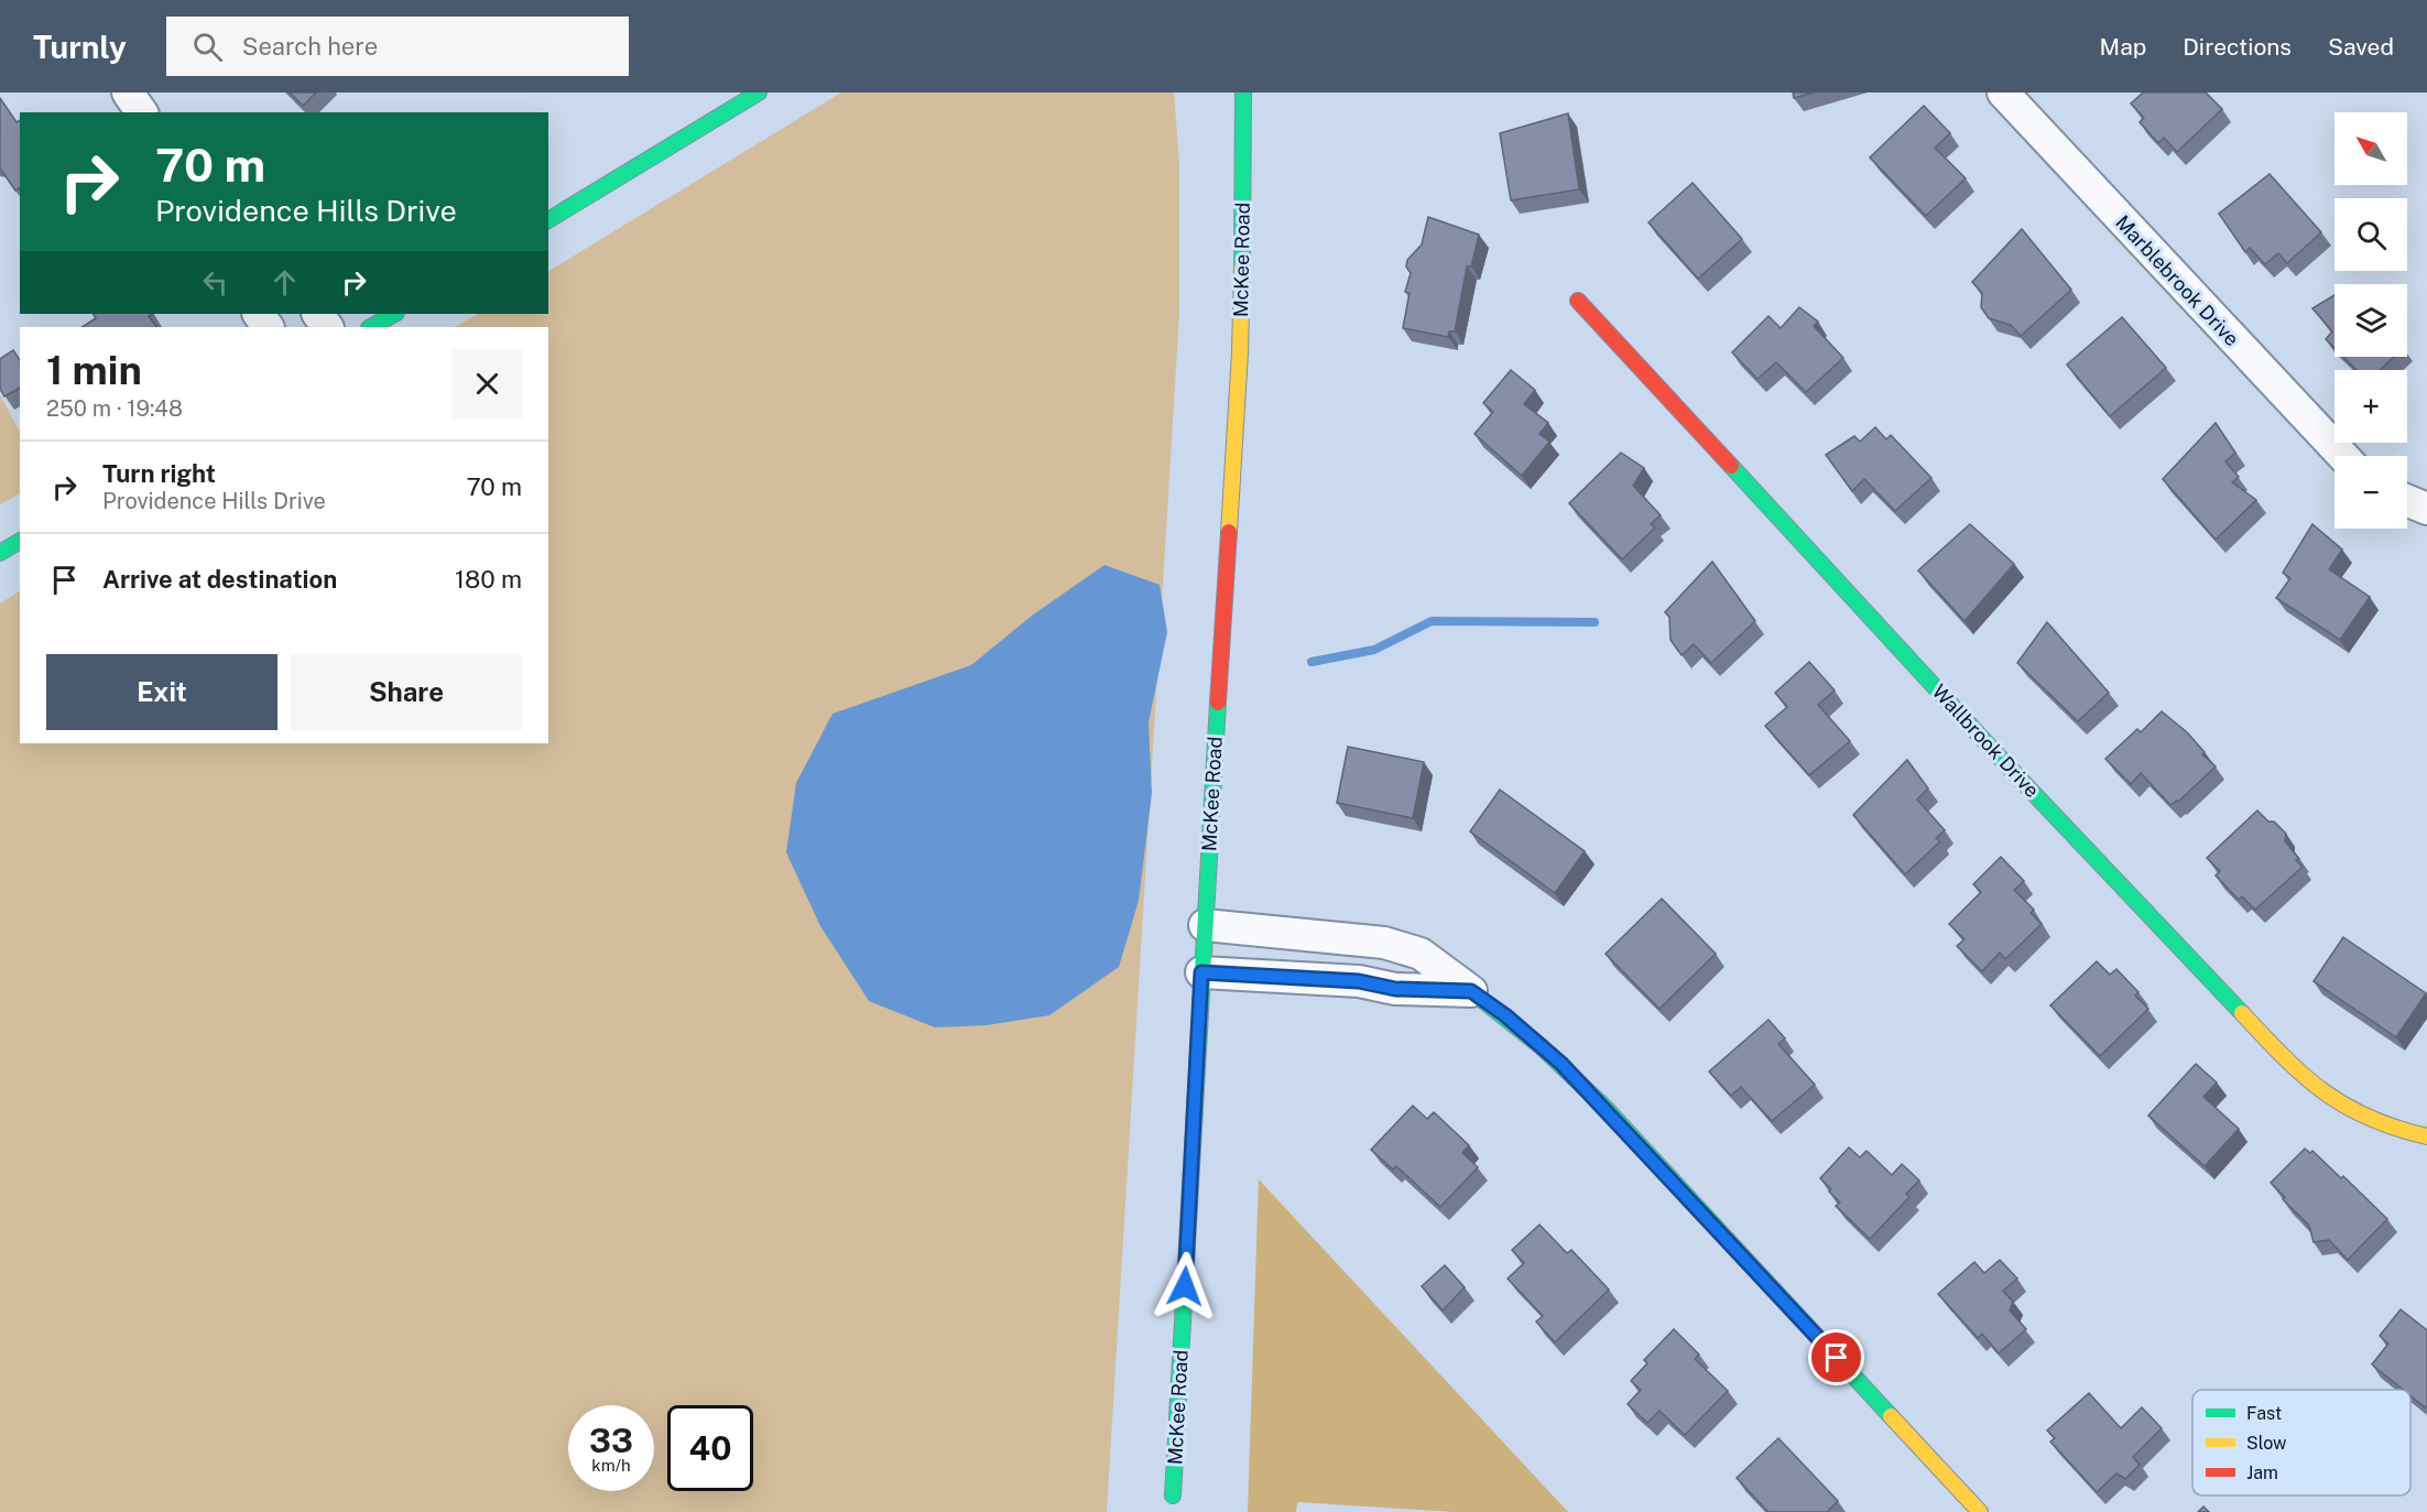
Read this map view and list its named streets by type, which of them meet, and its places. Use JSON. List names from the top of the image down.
{
  "streets": {
    "street": ["McKee Road", "Marblebrook Drive", "Wallbrook Drive"]
  },
  "legend": ["Fast", "Slow", "Jam"],
  "north": "top left",
  "page": {
    "header": "Turnly",
    "search": "Search here",
    "nav": ["Map", "Directions", "Saved"],
    "map_buttons": ["+", "−"],
    "turn": ["70 m", "Providence Hills Drive"],
    "heading": ["1 min", "250 m · 19:48"],
    "list": [
      {
        "name": "Turn right",
        "note": "Providence Hills Drive",
        "value": "70 m"
      },
      {
        "name": "Arrive at destination",
        "value": "180 m"
      }
    ],
    "buttons": ["Exit", "Share"],
    "speed": "33 km/h",
    "limit": "40"
  }
}
